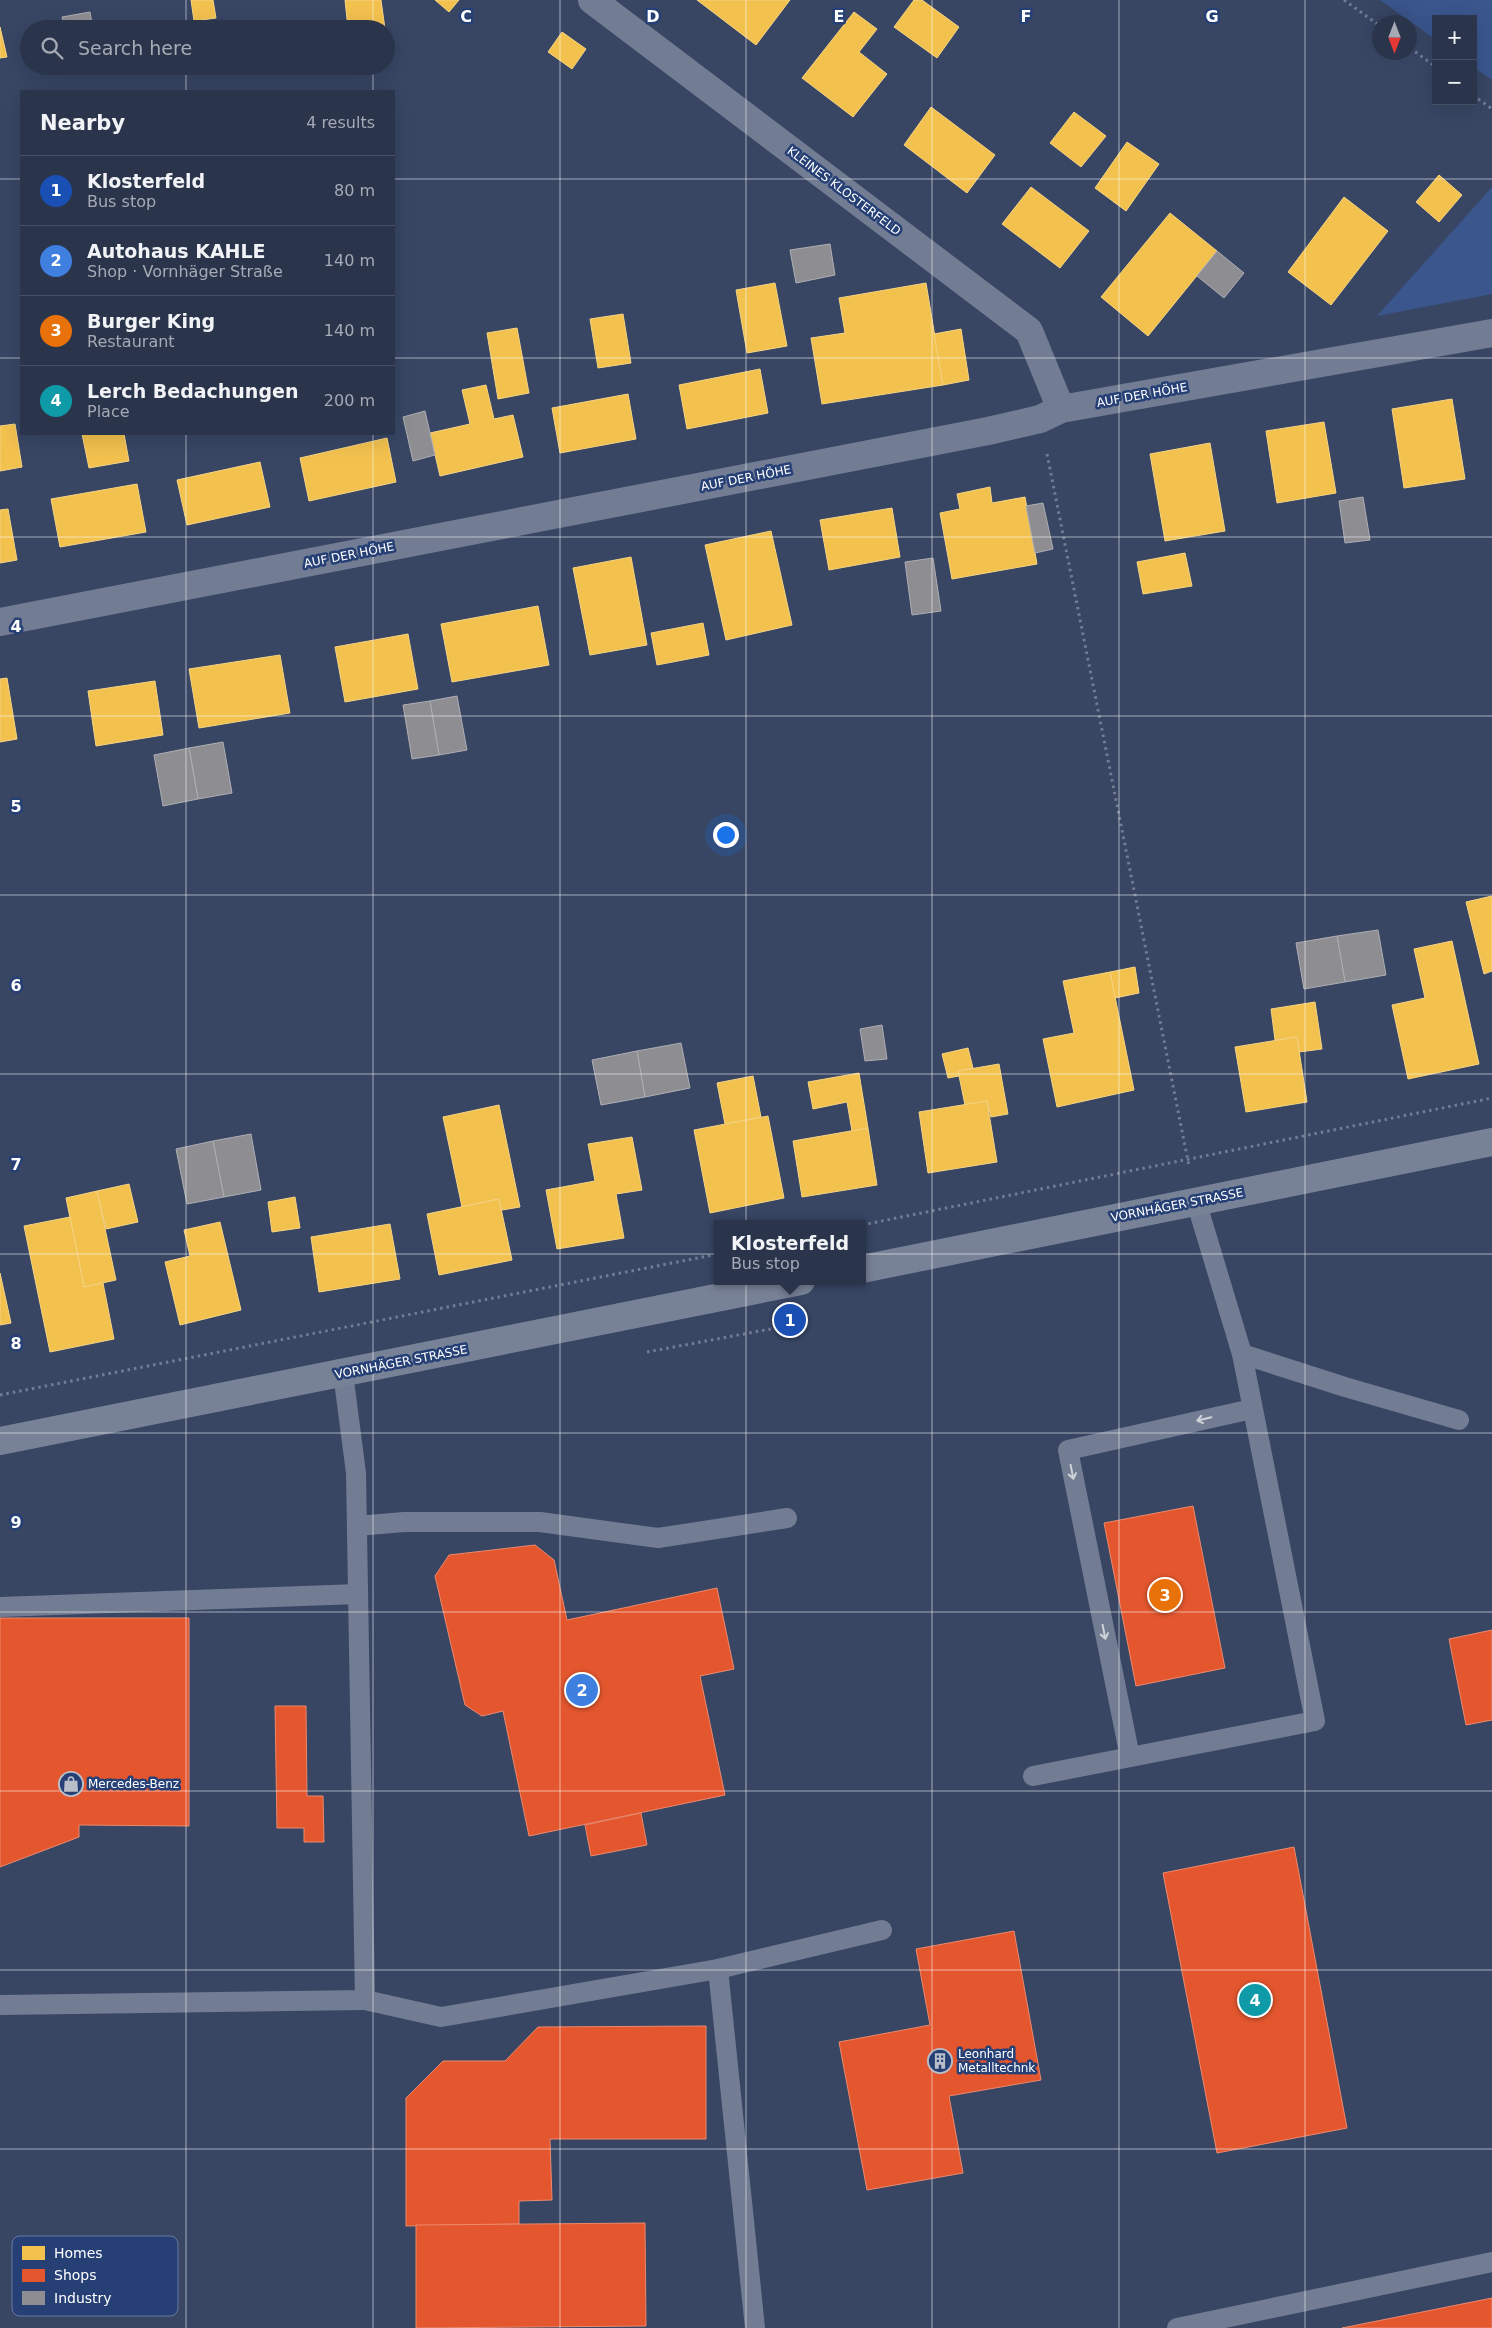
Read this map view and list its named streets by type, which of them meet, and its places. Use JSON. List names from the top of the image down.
{
  "streets": {
    "main road": ["VORNHÄGER STRASSE"],
    "street": ["KLEINES KLOSTERFELD", "AUF DER HÖHE"]
  },
  "crossings": [
    ["KLEINES KLOSTERFELD", "AUF DER HÖHE"]
  ],
  "places": {
    "shop": ["Mercedes-Benz"],
    "building": ["Leonhard Metalltechnk"]
  },
  "legend": ["Homes", "Shops", "Industry"],
  "north": "bottom",
  "page": {
    "map_buttons": ["+", "−"],
    "search": "Search here",
    "heading": ["Nearby", "4 results"],
    "list": [
      {
        "mark": "1",
        "name": "Klosterfeld",
        "note": "Bus stop",
        "value": "80 m"
      },
      {
        "mark": "2",
        "name": "Autohaus KAHLE",
        "note": "Shop · Vornhäger Straße",
        "value": "140 m"
      },
      {
        "mark": "3",
        "name": "Burger King",
        "note": "Restaurant",
        "value": "140 m"
      },
      {
        "mark": "4",
        "name": "Lerch Bedachungen",
        "note": "Place",
        "value": "200 m"
      }
    ],
    "popup": ["Klosterfeld", "Bus stop"],
    "pins": [
      "1",
      "3",
      "2",
      "4"
    ]
  },
  "grid": {
    "columns": [
      "C",
      "D",
      "E",
      "F",
      "G"
    ],
    "rows": [
      "4",
      "5",
      "6",
      "7",
      "8",
      "9"
    ]
  }
}
